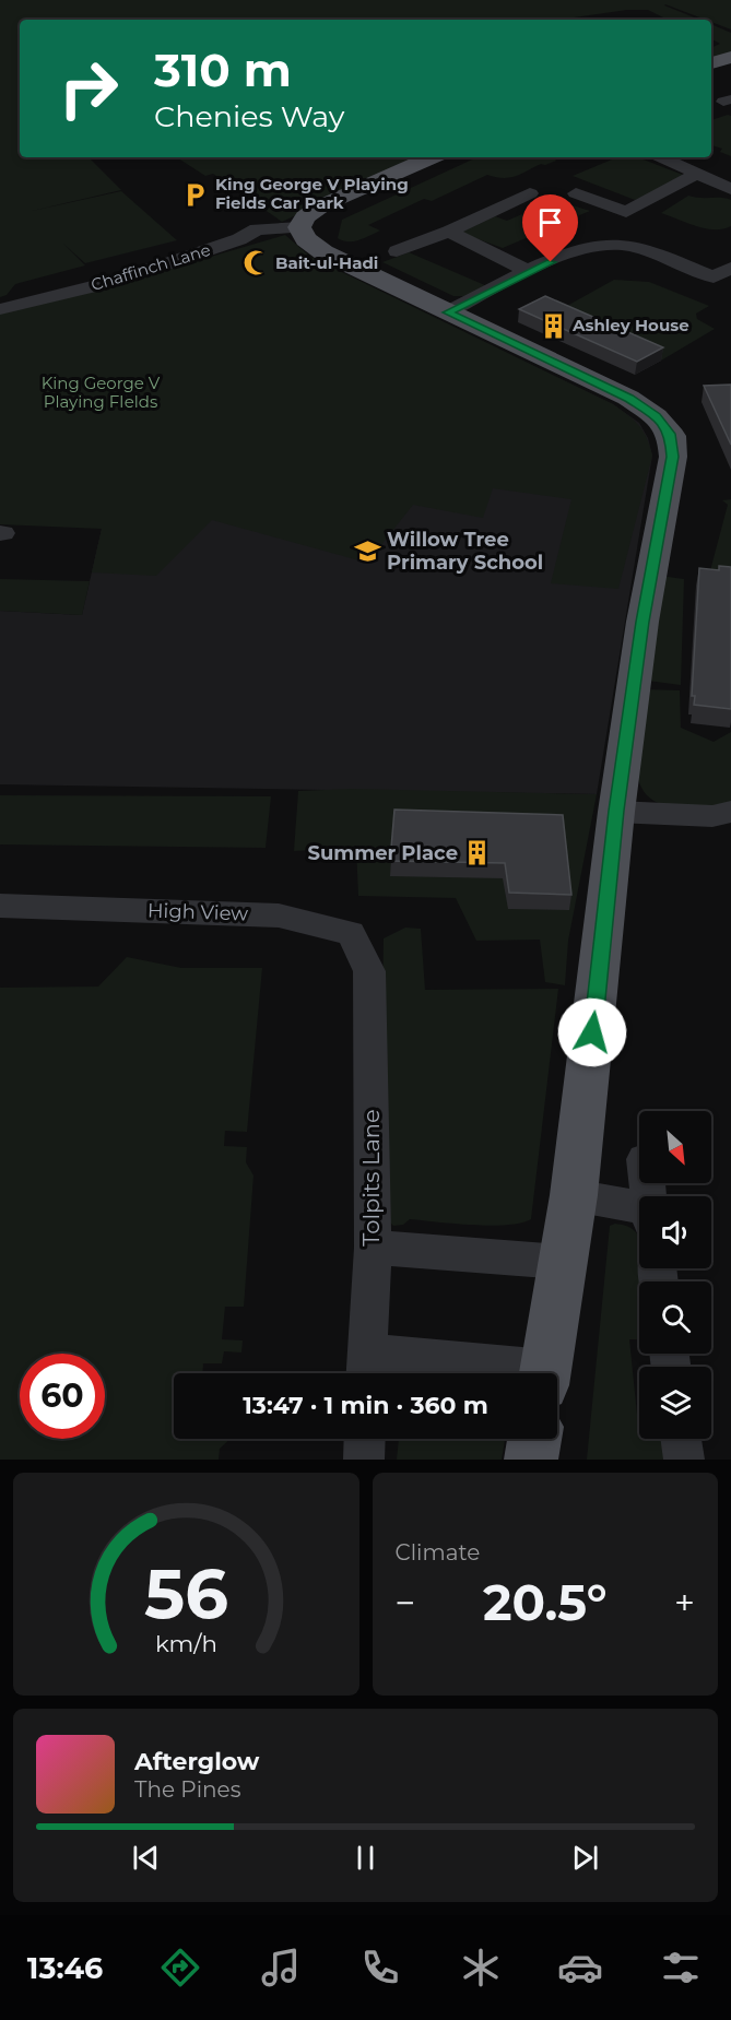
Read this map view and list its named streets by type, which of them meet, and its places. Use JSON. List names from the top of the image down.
{
  "streets": {
    "street": ["Chaffinch Lane", "High View", "Tolpits Lane"]
  },
  "crossings": [
    ["High View", "Tolpits Lane"]
  ],
  "parks": ["King George V Playing FIelds"],
  "places": {
    "parking": ["King George V Playing Fields Car Park"],
    "mosque": ["Bait-ul-Hadi"],
    "building": ["Ashley House", "Summer Place"],
    "school or university": ["Willow Tree Primary School"]
  },
  "north": "bottom right",
  "page": {
    "turn": ["310 m", "Chenies Way"],
    "limit": "60",
    "trip": "13:47 · 1 min · 360 m",
    "tile": "Climate",
    "heat": ["−", "20.5°", "+"],
    "song": ["Afterglow", "The Pines"],
    "tabs": "13:46",
    "gauge": ["56", "km/h"]
  }
}
